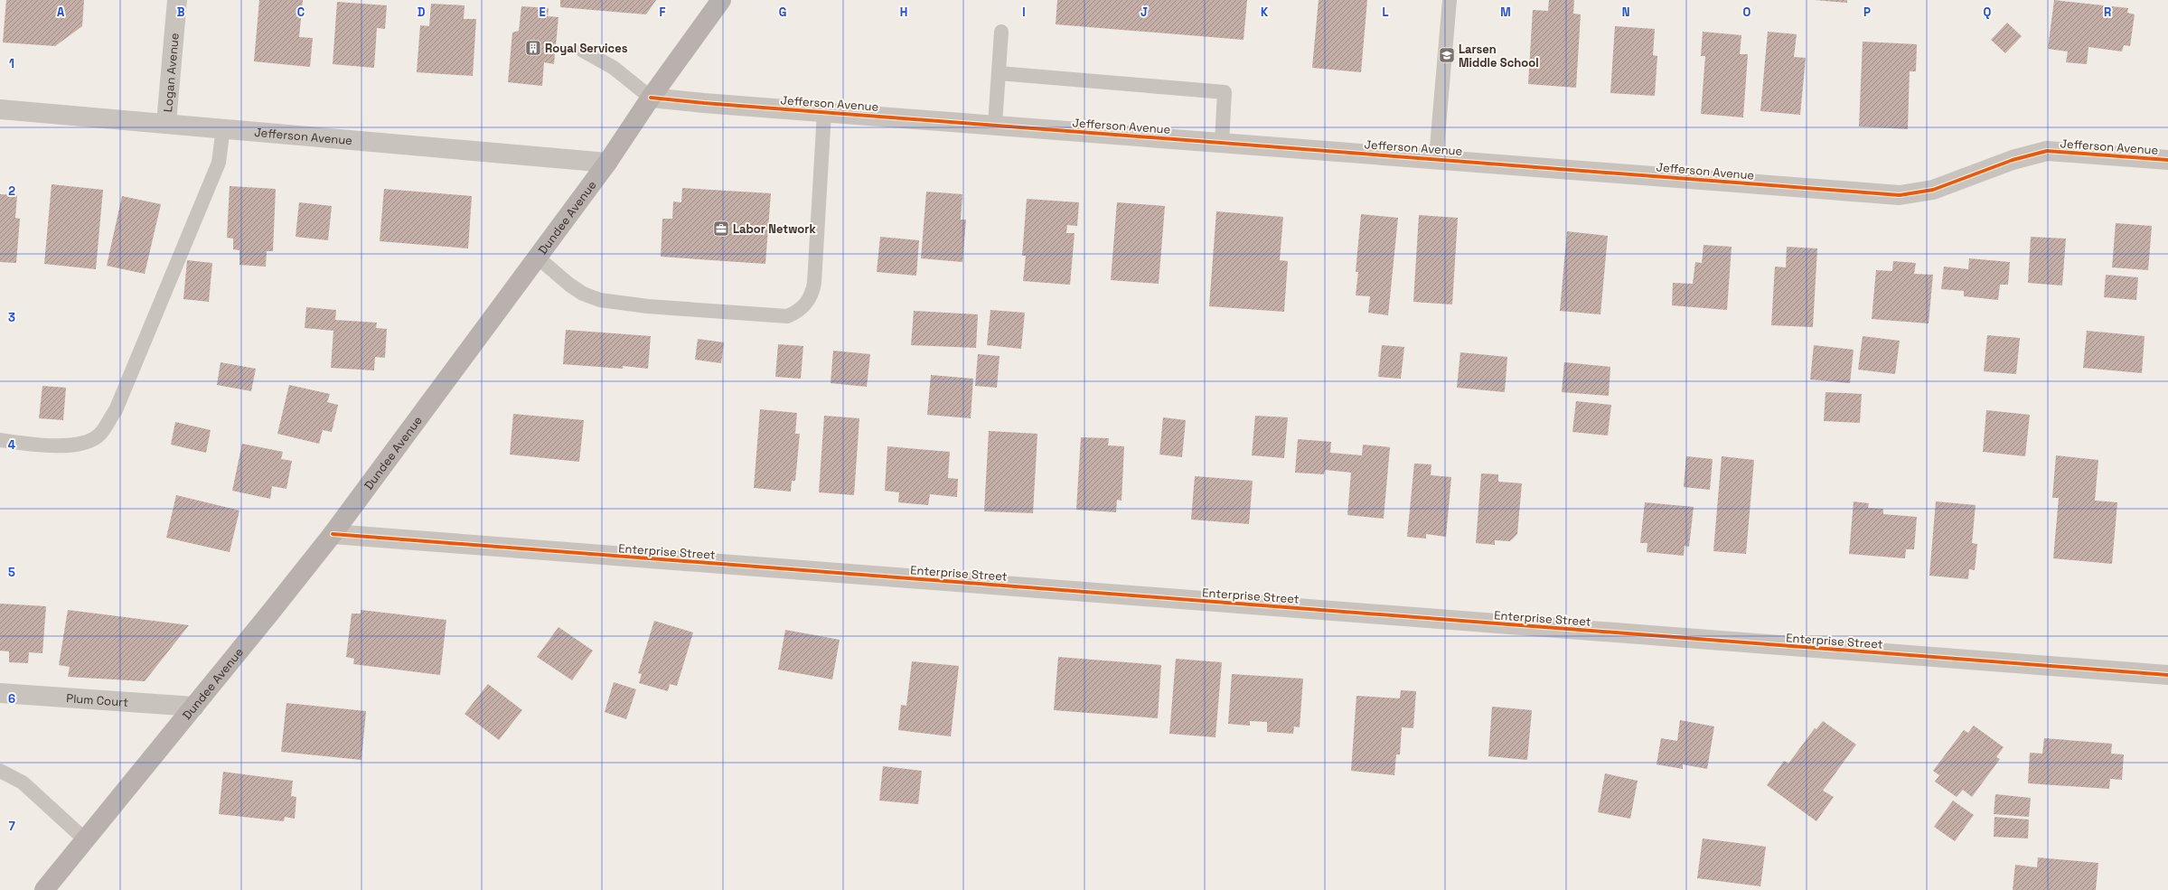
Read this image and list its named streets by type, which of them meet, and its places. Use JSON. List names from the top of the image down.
{
  "streets": {
    "main road": ["Dundee Avenue"],
    "street": [
      "Logan Avenue",
      "Jefferson Avenue",
      "Enterprise Street",
      "Plum Court"
    ]
  },
  "crossings": [
    ["Logan Avenue", "Jefferson Avenue"],
    ["Jefferson Avenue", "Dundee Avenue"],
    ["Dundee Avenue", "Enterprise Street"],
    ["Dundee Avenue", "Plum Court"]
  ],
  "places": {
    "building": ["Royal Services"],
    "school or university": ["Larsen Middle School"],
    "office": ["Labor Network"]
  },
  "grid": {
    "columns": [
      "A",
      "B",
      "C",
      "D",
      "E",
      "F",
      "G",
      "H",
      "I",
      "J",
      "K",
      "L",
      "M",
      "N",
      "O",
      "P",
      "Q",
      "R"
    ],
    "rows": [
      "1",
      "2",
      "3",
      "4",
      "5",
      "6",
      "7"
    ]
  }
}
